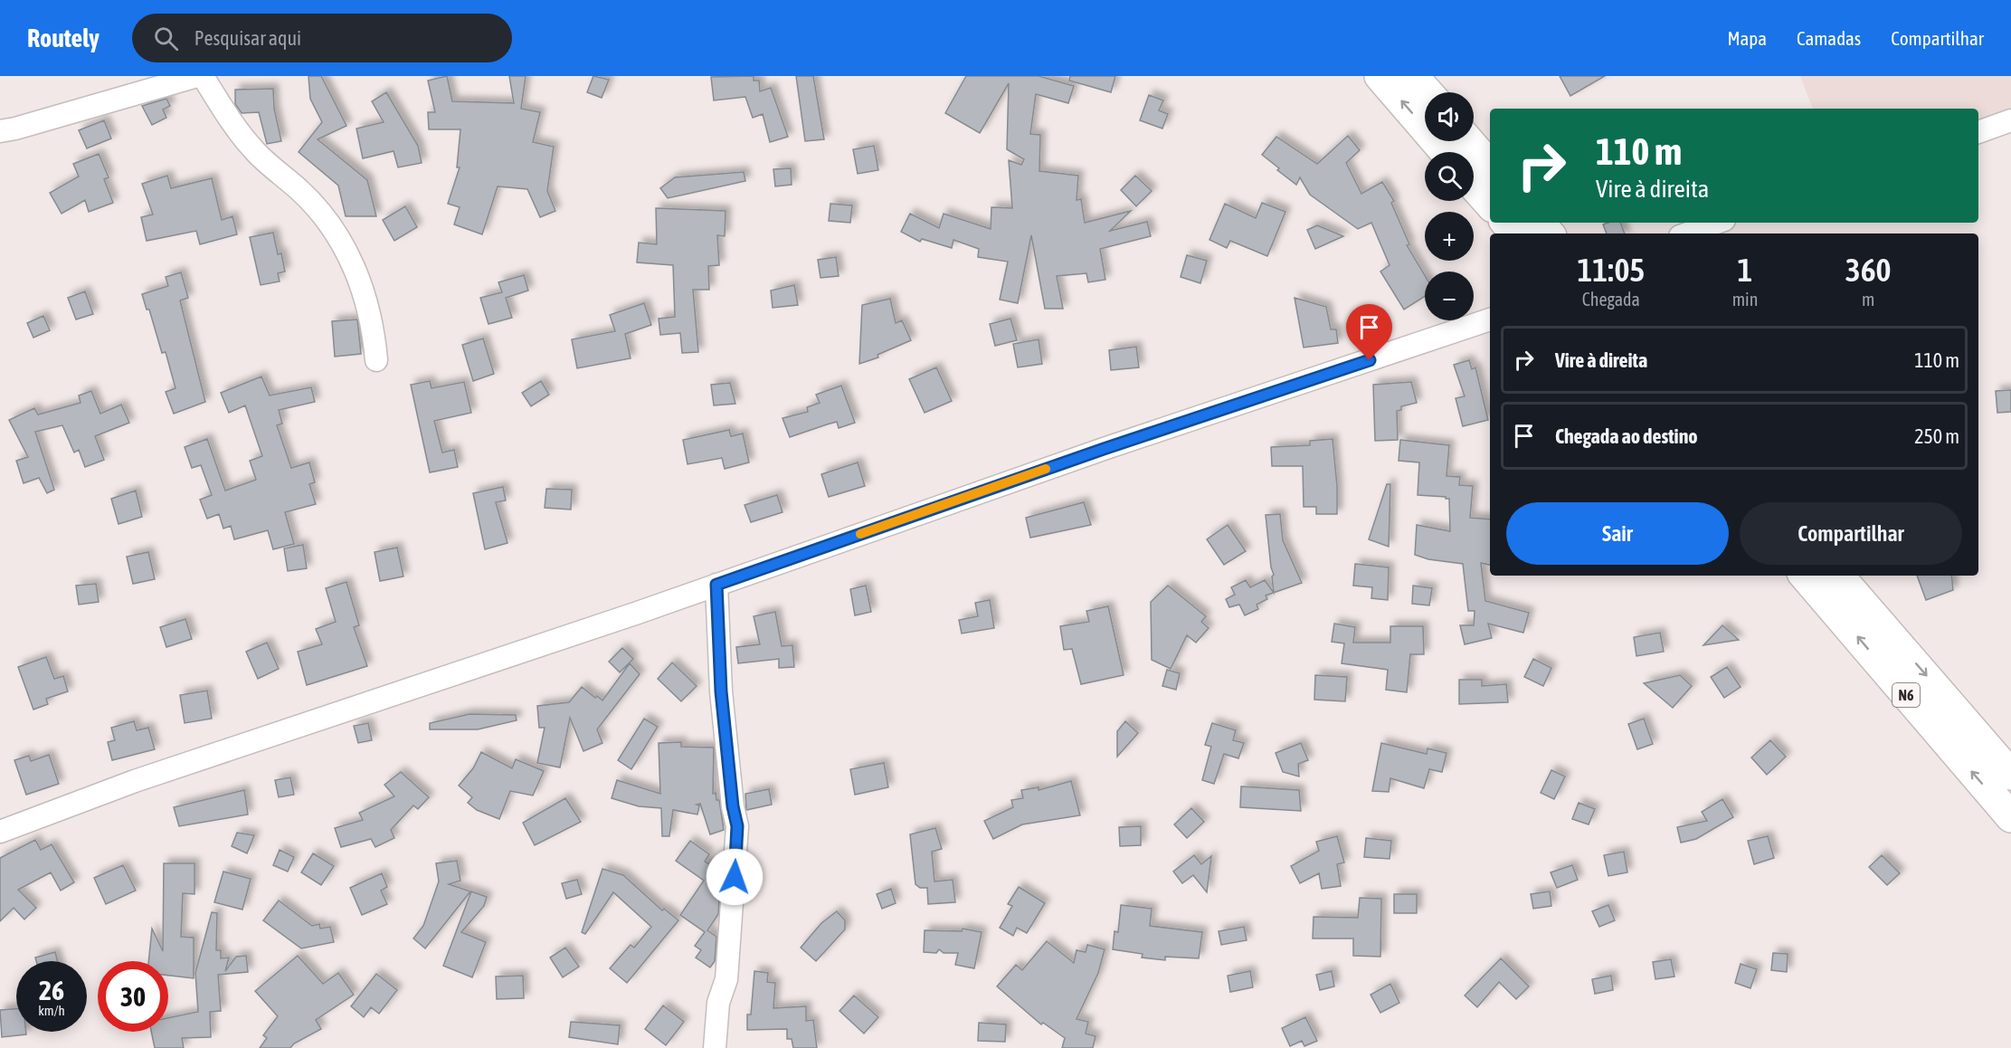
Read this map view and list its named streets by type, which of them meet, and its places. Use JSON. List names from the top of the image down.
{
  "streets": {
    "highway": ["N6"]
  },
  "page": {
    "header": "Routely",
    "search": "Pesquisar aqui",
    "nav": ["Mapa", "Camadas", "Compartilhar"],
    "map_buttons": ["+", "−"],
    "turn": ["110 m", "Vire à direita"],
    "eta": [
      "11:05",
      "Chegada",
      "1",
      "min",
      "360",
      "m"
    ],
    "list": [
      {
        "name": "Vire à direita",
        "value": "110 m"
      },
      {
        "name": "Chegada ao destino",
        "value": "250 m"
      }
    ],
    "buttons": ["Sair", "Compartilhar"],
    "speed": "26 km/h",
    "limit": "30"
  }
}
